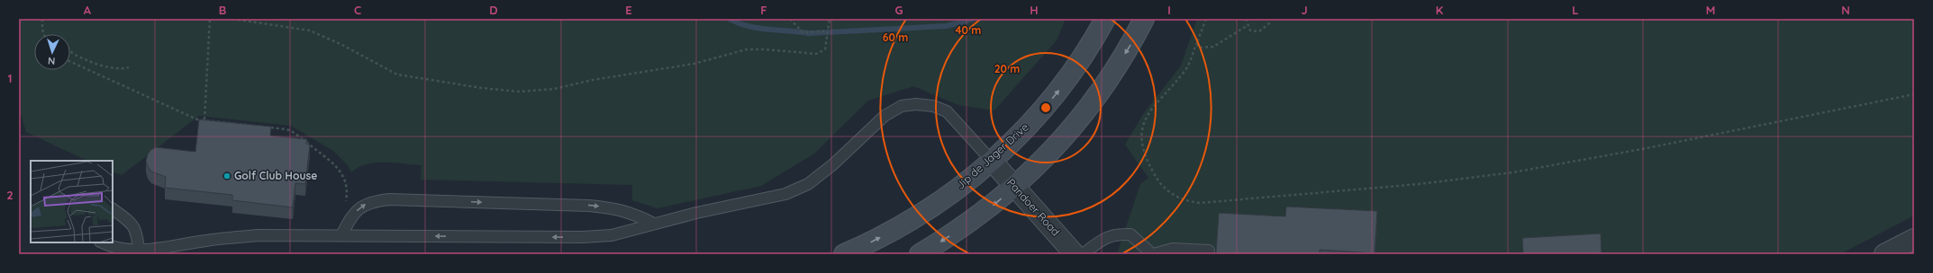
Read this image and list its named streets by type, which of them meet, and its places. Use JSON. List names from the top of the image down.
{
  "streets": {
    "main road": ["Jip de Jager Drive"],
    "street": ["Pandoer Road"]
  },
  "crossings": [
    ["Jip de Jager Drive", "Pandoer Road"]
  ],
  "places": ["Golf Club House"],
  "north": "bottom",
  "grid": {
    "columns": [
      "A",
      "B",
      "C",
      "D",
      "E",
      "F",
      "G",
      "H",
      "I",
      "J",
      "K",
      "L",
      "M",
      "N"
    ],
    "rows": ["1", "2"]
  },
  "rings": ["40 m", "60 m", "20 m"]
}
